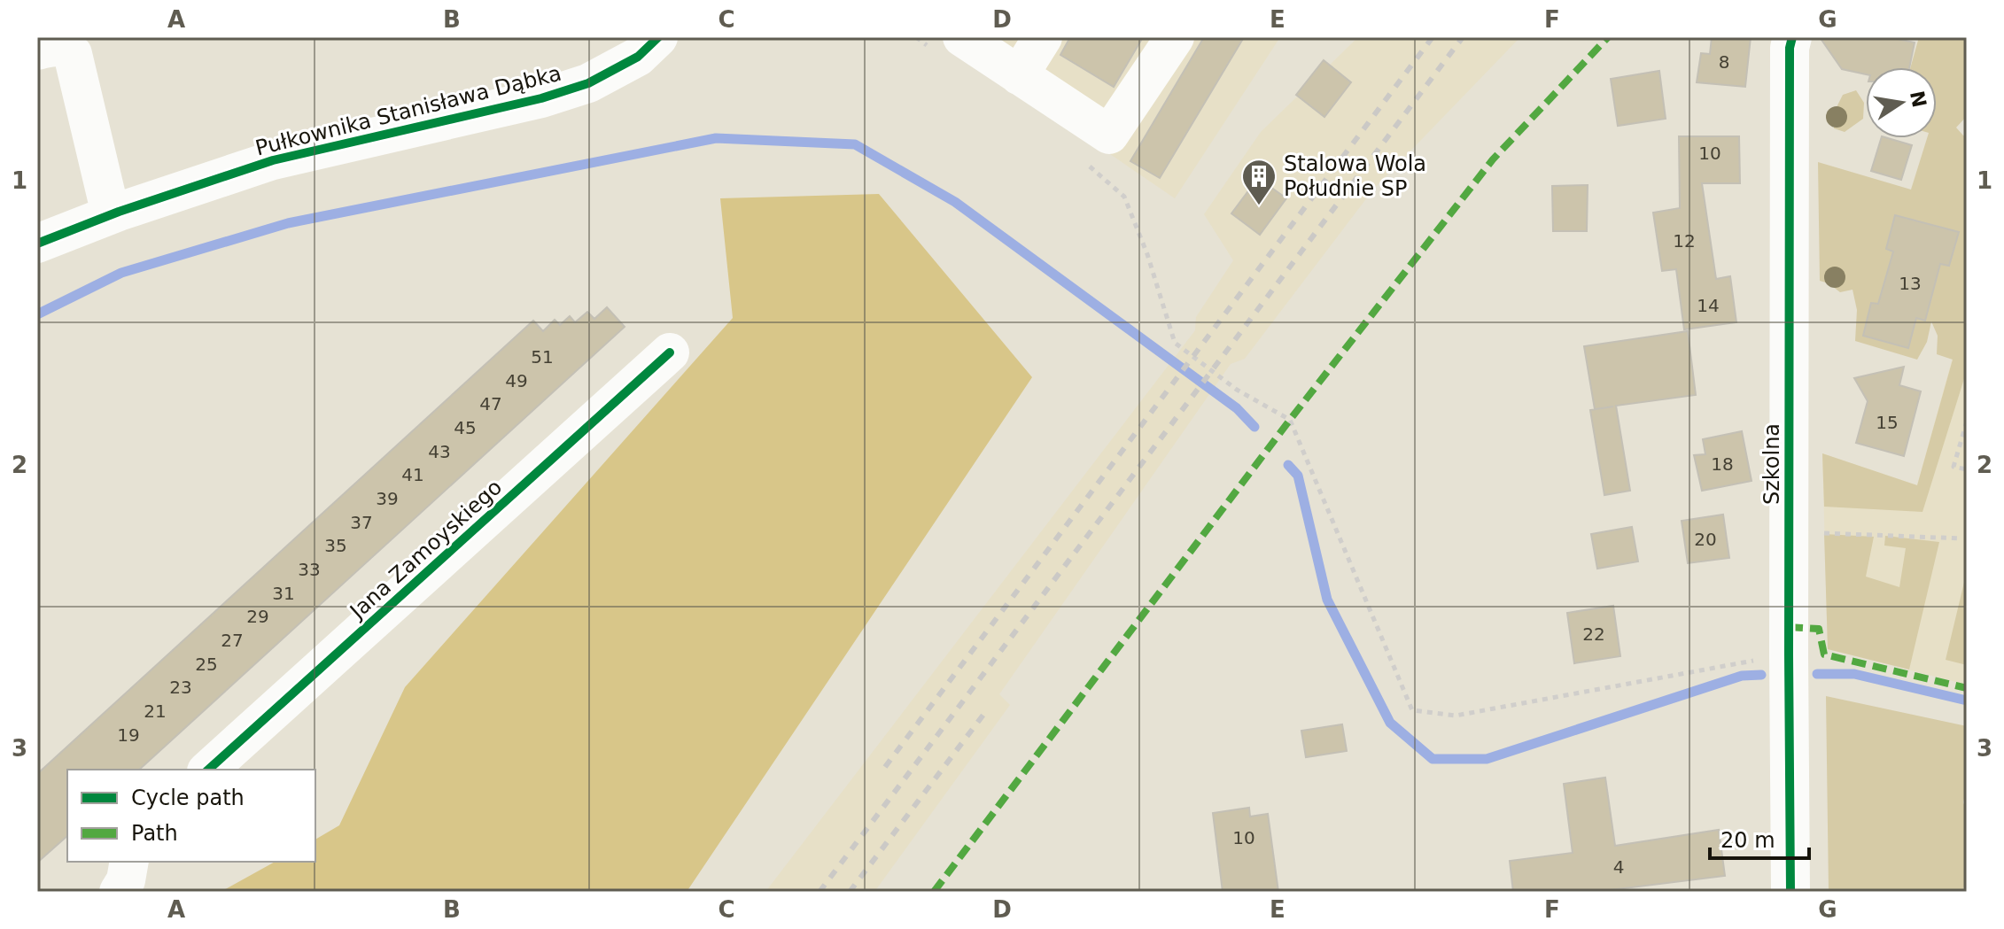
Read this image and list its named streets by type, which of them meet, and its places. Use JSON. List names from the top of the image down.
{
  "streets": {
    "street": ["Pułkownika Stanisława Dąbka", "Szkolna", "Jana Zamoyskiego"]
  },
  "places": {
    "building": ["Stalowa Wola Południe SP"]
  },
  "house_numbers": [
    "8",
    "10",
    "12",
    "13",
    "14",
    "51",
    "49",
    "47",
    "15",
    "45",
    "43",
    "18",
    "41",
    "39",
    "37",
    "20",
    "35",
    "33",
    "31",
    "29",
    "22",
    "27",
    "25",
    "23",
    "21",
    "19",
    "10",
    "4"
  ],
  "legend": ["Cycle path", "Path"],
  "scale_bar": "20 m",
  "north": "right",
  "grid": {
    "columns": [
      "A",
      "B",
      "C",
      "D",
      "E",
      "F",
      "G"
    ],
    "rows": ["1", "2", "3"]
  }
}
